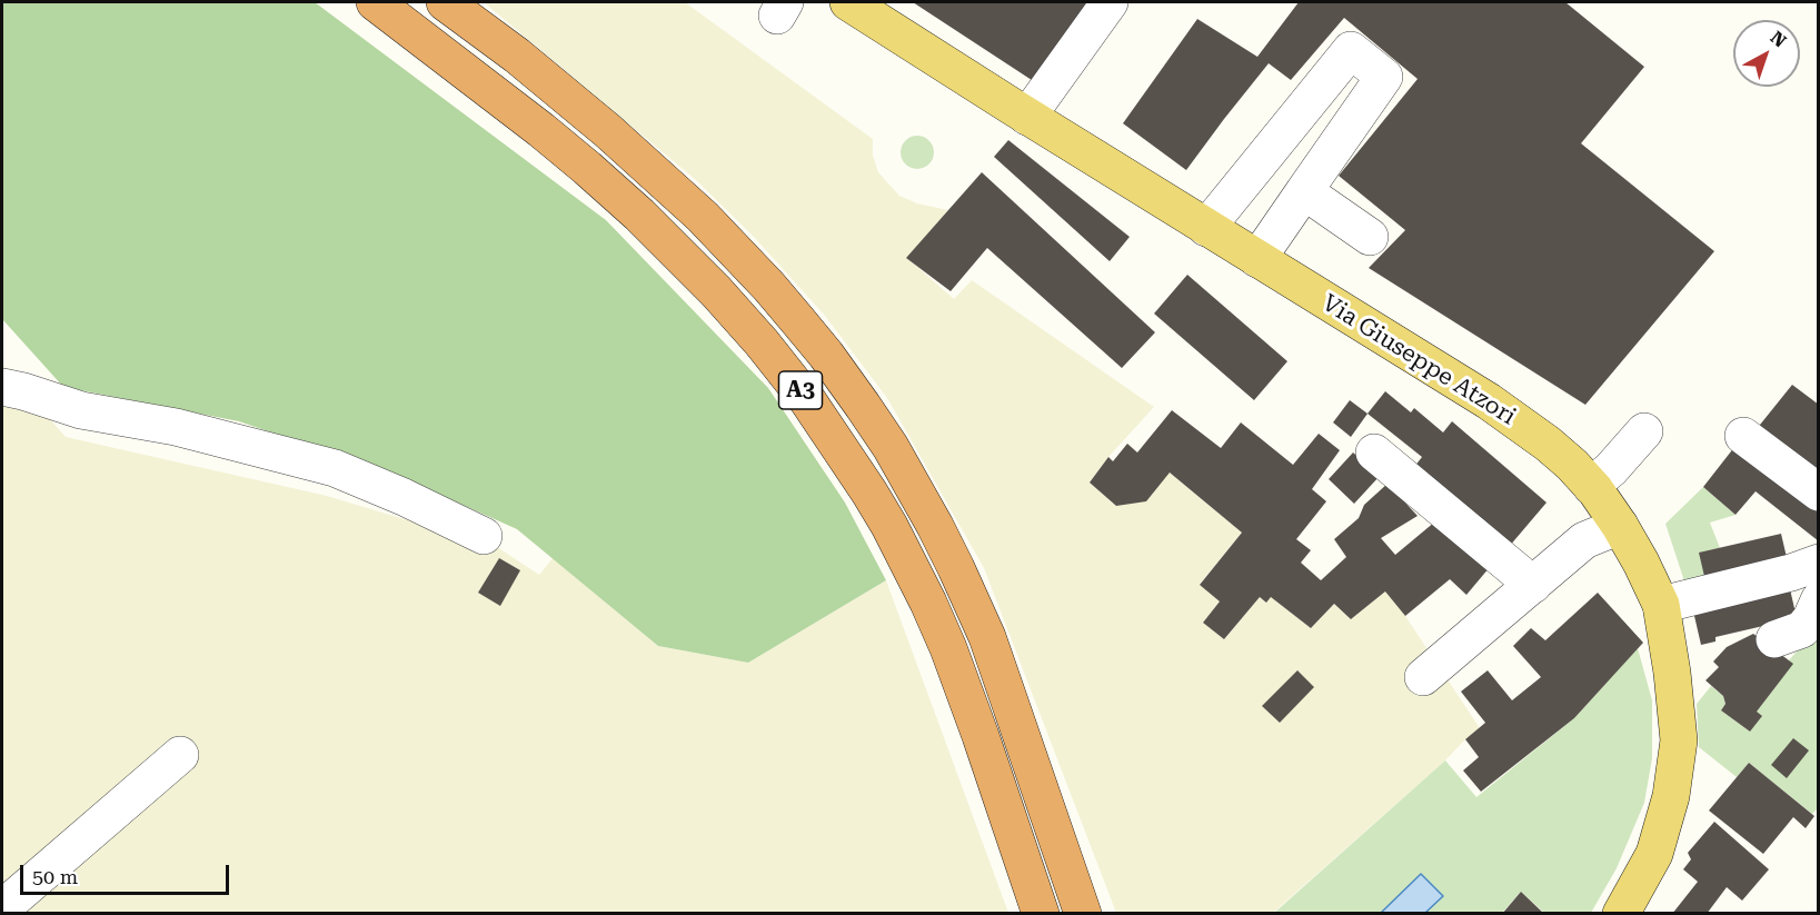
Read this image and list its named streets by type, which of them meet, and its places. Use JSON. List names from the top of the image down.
{
  "streets": {
    "highway": ["A3"],
    "main road": ["Via Giuseppe Atzori"]
  },
  "scale_bar": "50 m",
  "north": "top right"
}
